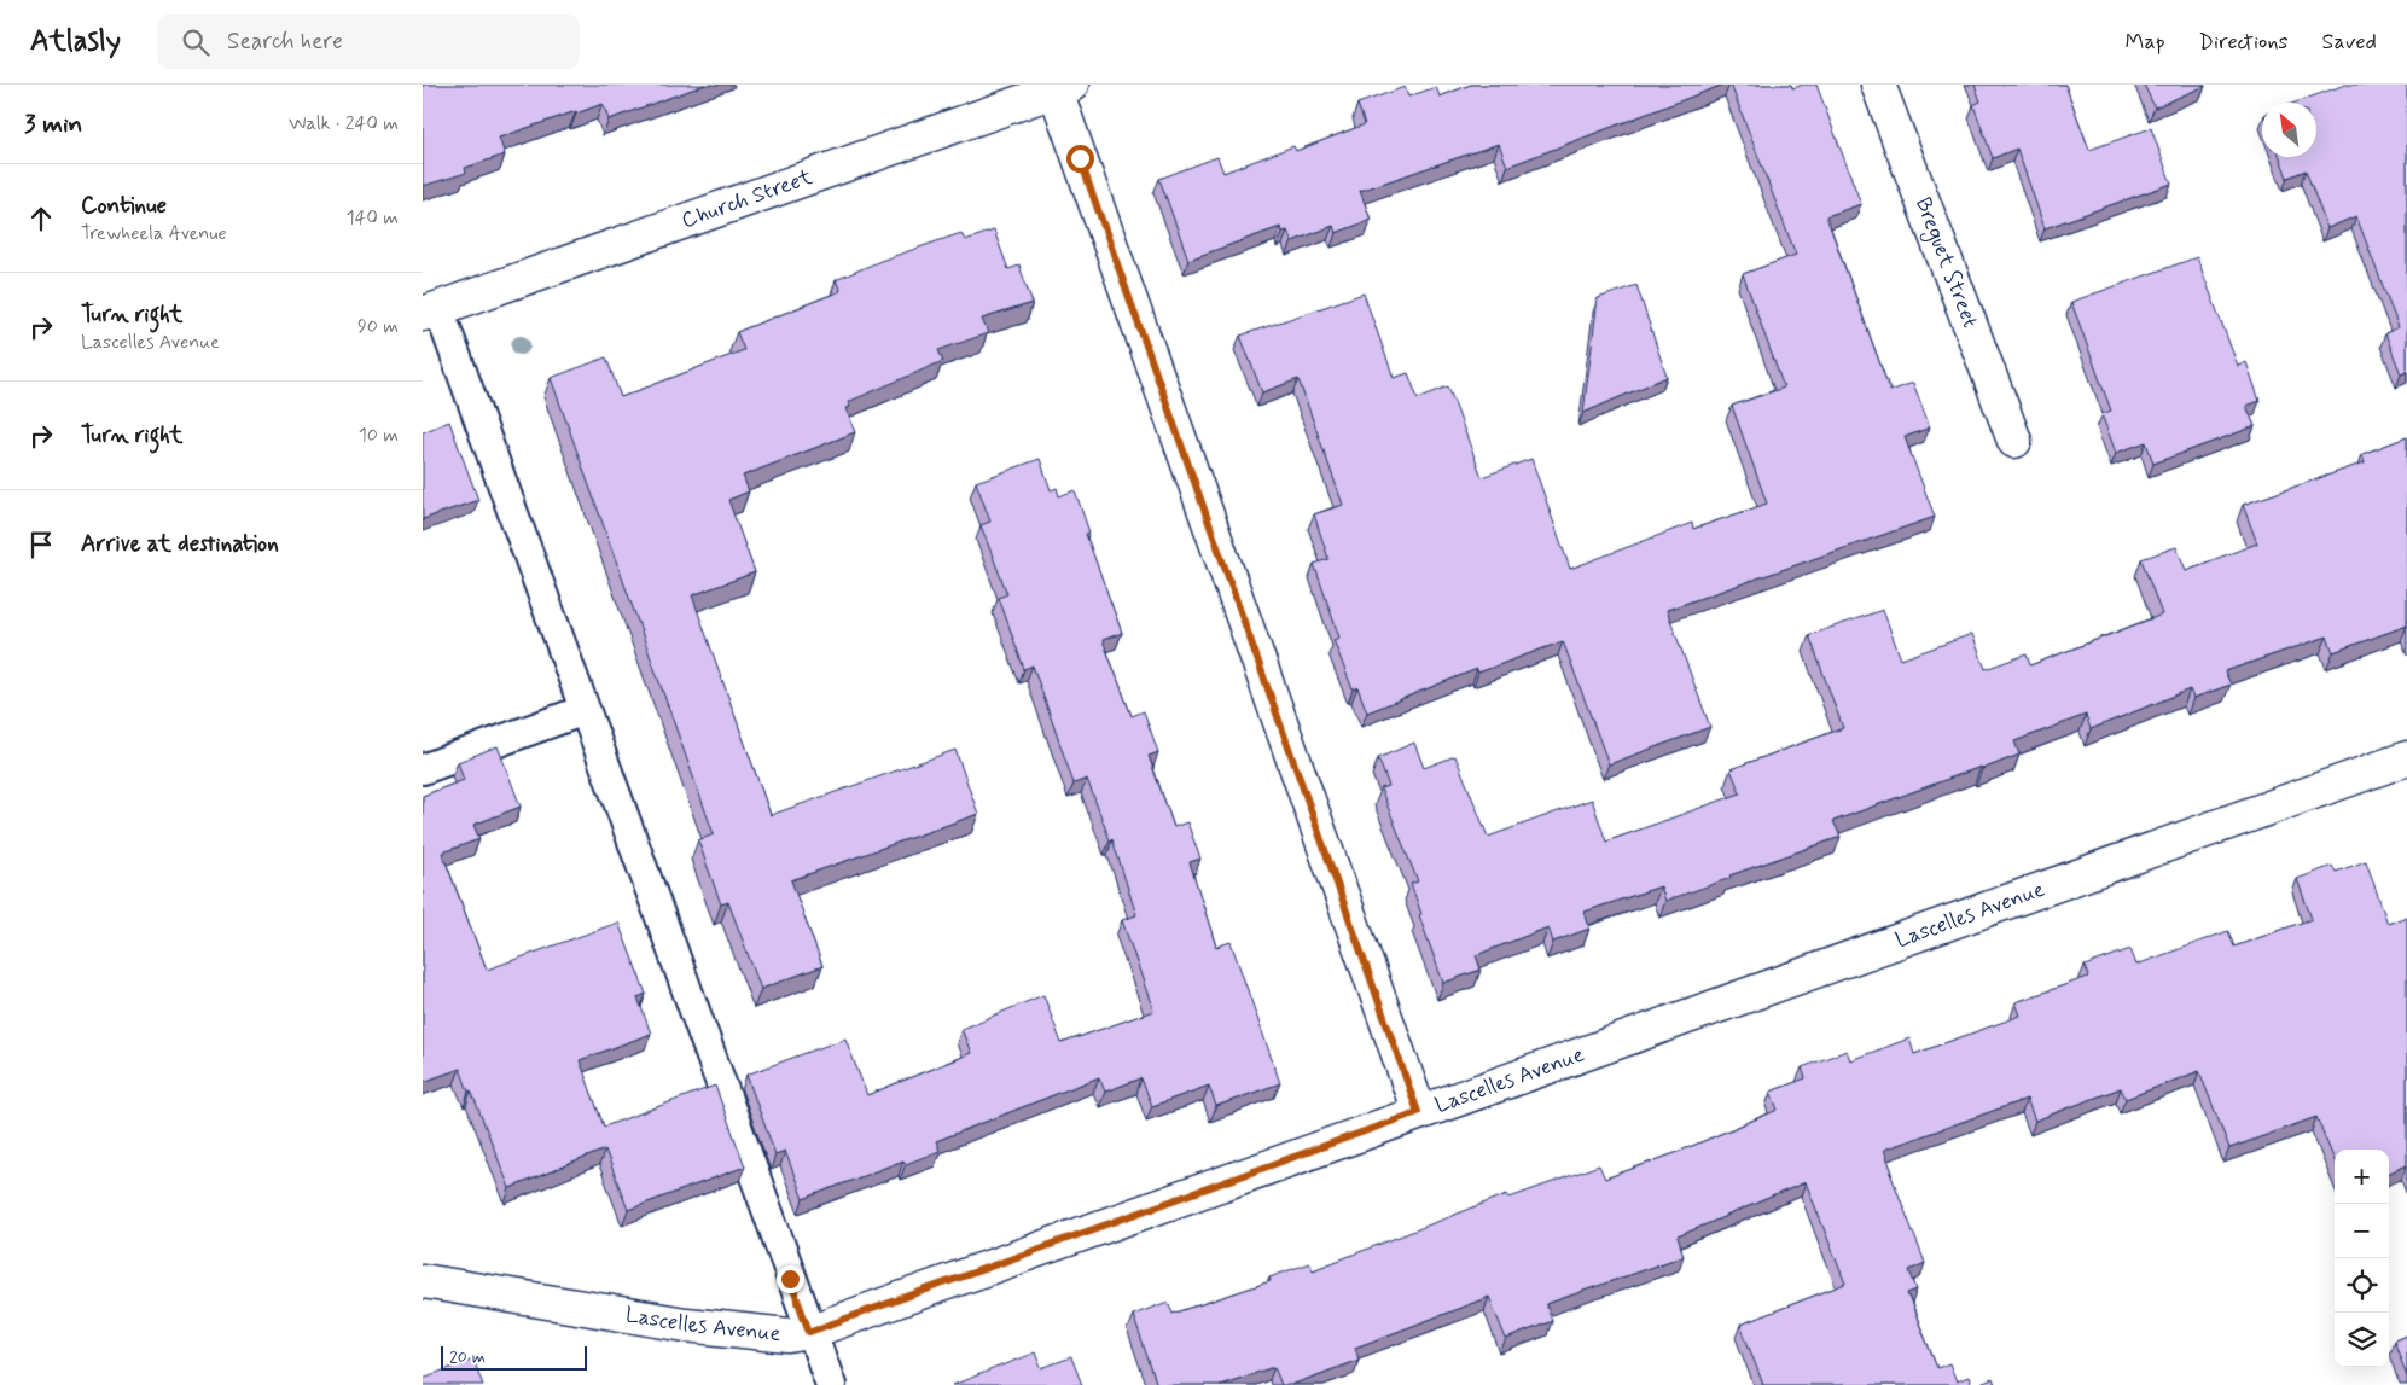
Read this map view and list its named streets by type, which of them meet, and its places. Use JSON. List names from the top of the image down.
{
  "streets": {
    "street": ["Church Street", "Breguet Street", "Lascelles Avenue"]
  },
  "scale_bar": "20 m",
  "north": "top left",
  "page": {
    "header": "Atlasly",
    "search": "Search here",
    "nav": ["Map", "Directions", "Saved"],
    "heading": ["3 min", "Walk · 240 m"],
    "list": [
      ["Continue", "Trewheela Avenue", "140 m"],
      ["Turn right", "Lascelles Avenue", "90 m"],
      ["Turn right", "10 m"],
      "Arrive at destination"
    ],
    "map_buttons": ["+", "−"],
    "scale": "20 m"
  }
}
